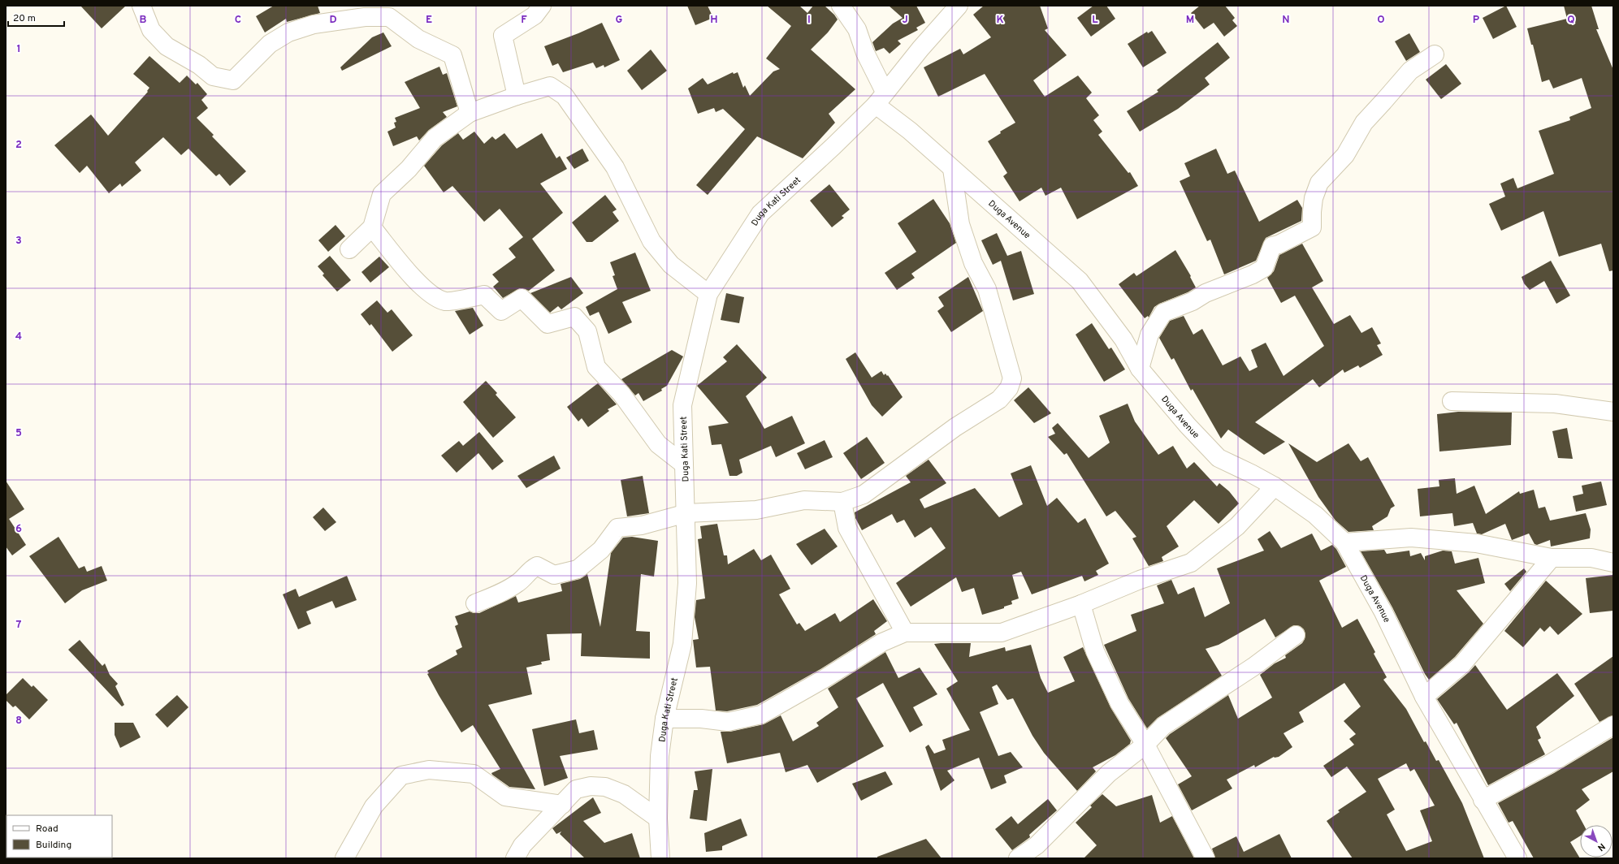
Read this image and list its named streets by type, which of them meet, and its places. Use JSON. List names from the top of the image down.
{
  "streets": {
    "street": ["Duga Kati Street", "Duga Avenue"]
  },
  "crossings": [
    ["Duga Kati Street", "Duga Avenue"]
  ],
  "legend": ["Road", "Building"],
  "scale_bar": "20 m",
  "north": "bottom right",
  "grid": {
    "columns": [
      "B",
      "C",
      "D",
      "E",
      "F",
      "G",
      "H",
      "I",
      "J",
      "K",
      "L",
      "M",
      "N",
      "O",
      "P",
      "Q"
    ],
    "rows": [
      "1",
      "2",
      "3",
      "4",
      "5",
      "6",
      "7",
      "8"
    ]
  }
}
